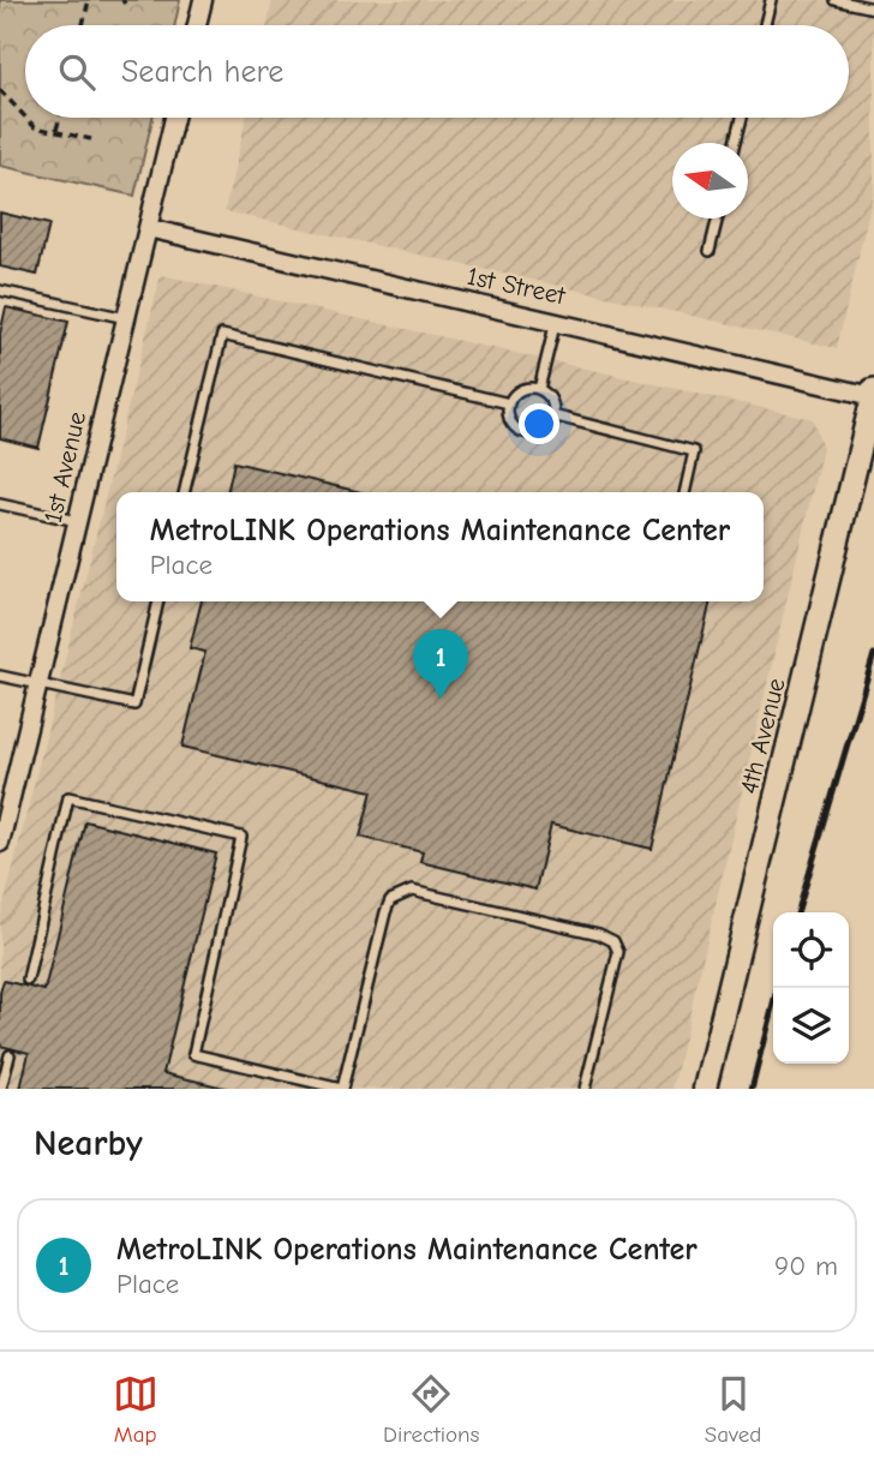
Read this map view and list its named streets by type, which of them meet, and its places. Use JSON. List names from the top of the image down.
{
  "streets": {
    "street": ["1st Street", "1st Avenue", "4th Avenue"]
  },
  "crossings": [
    ["1st Street", "1st Avenue"],
    ["1st Street", "4th Avenue"]
  ],
  "north": "left",
  "page": {
    "search": "Search here",
    "popup": ["MetroLINK Operations Maintenance Center", "Place"],
    "pins": "1",
    "heading": "Nearby",
    "list": [
      {
        "mark": "1",
        "name": "MetroLINK Operations Maintenance Center",
        "note": "Place",
        "value": "90 m"
      }
    ],
    "nav": ["Map", "Directions", "Saved"]
  }
}
